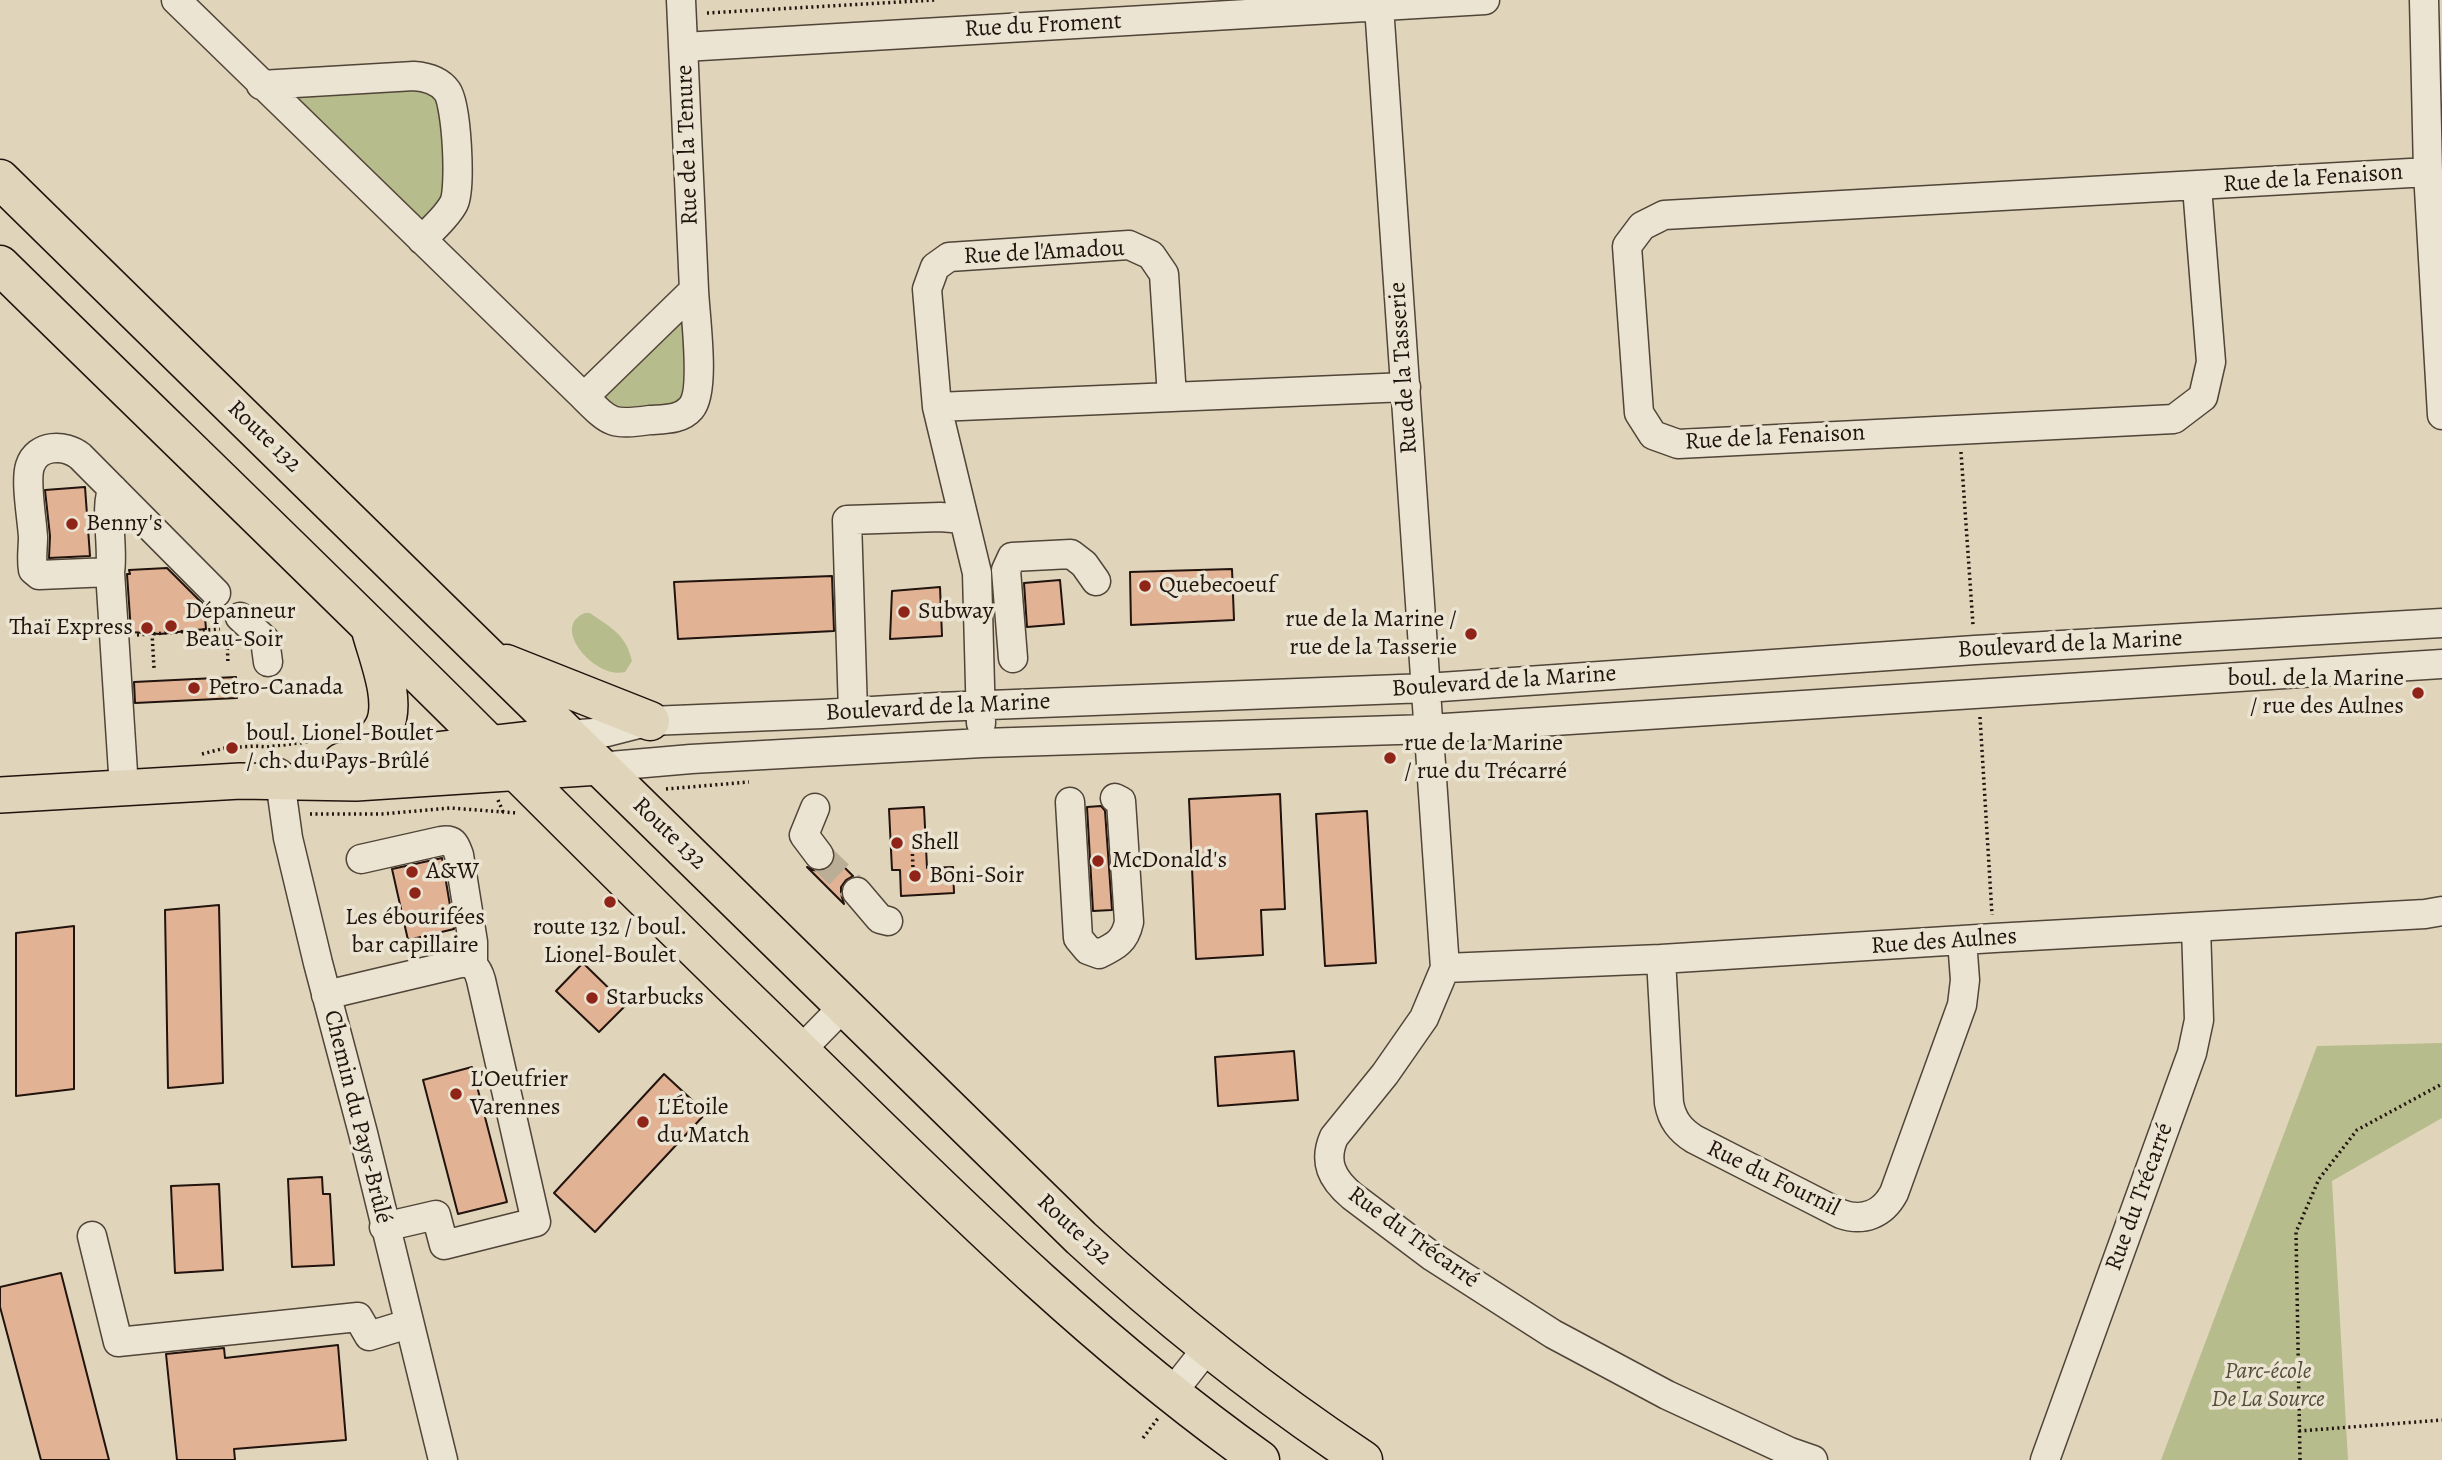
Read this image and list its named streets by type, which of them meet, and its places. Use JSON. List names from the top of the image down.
{
  "streets": {
    "highway": ["Route 132"],
    "street": [
      "Rue du Froment",
      "Rue de la Tenure",
      "Rue de la Fenaison",
      "Rue de l'Amadou",
      "Rue de la Tasserie",
      "Boulevard de la Marine",
      "Rue des Aulnes",
      "Chemin du Pays-Brûlé",
      "Rue du Fournil",
      "Rue du Trécarré"
    ]
  },
  "crossings": [
    ["Rue du Froment", "Rue de la Tenure"],
    ["Rue du Froment", "Rue de la Tasserie"],
    ["Rue de l'Amadou", "Boulevard de la Marine"],
    ["Rue de la Tasserie", "Boulevard de la Marine"],
    ["Rue de la Tasserie", "Rue du Trécarré"],
    ["Route 132", "Boulevard de la Marine"],
    ["Boulevard de la Marine", "Rue du Trécarré"],
    ["Rue des Aulnes", "Rue du Fournil"],
    ["Rue des Aulnes", "Rue du Trécarré"]
  ],
  "parks": ["Parc-école De La Source"],
  "places": [
    "Benny's",
    "Quebecoeuf",
    "Subway",
    "Dépanneur Beau-Soir",
    "Thaï Express",
    "rue de la Marine / rue de la Tasserie",
    "Petro-Canada",
    "boul. de la Marine / rue des Aulnes",
    "boul. Lionel-Boulet / ch. du Pays-Brûlé",
    "rue de la Marine / rue du Trécarré",
    "Shell",
    "McDonald's",
    "A&W",
    "Boni-Soir",
    "Les ébourifées bar capillaire",
    "route 132 / boul. Lionel-Boulet",
    "Starbucks",
    "L'Oeufrier Varennes",
    "L'Étoile du Match"
  ]
}
